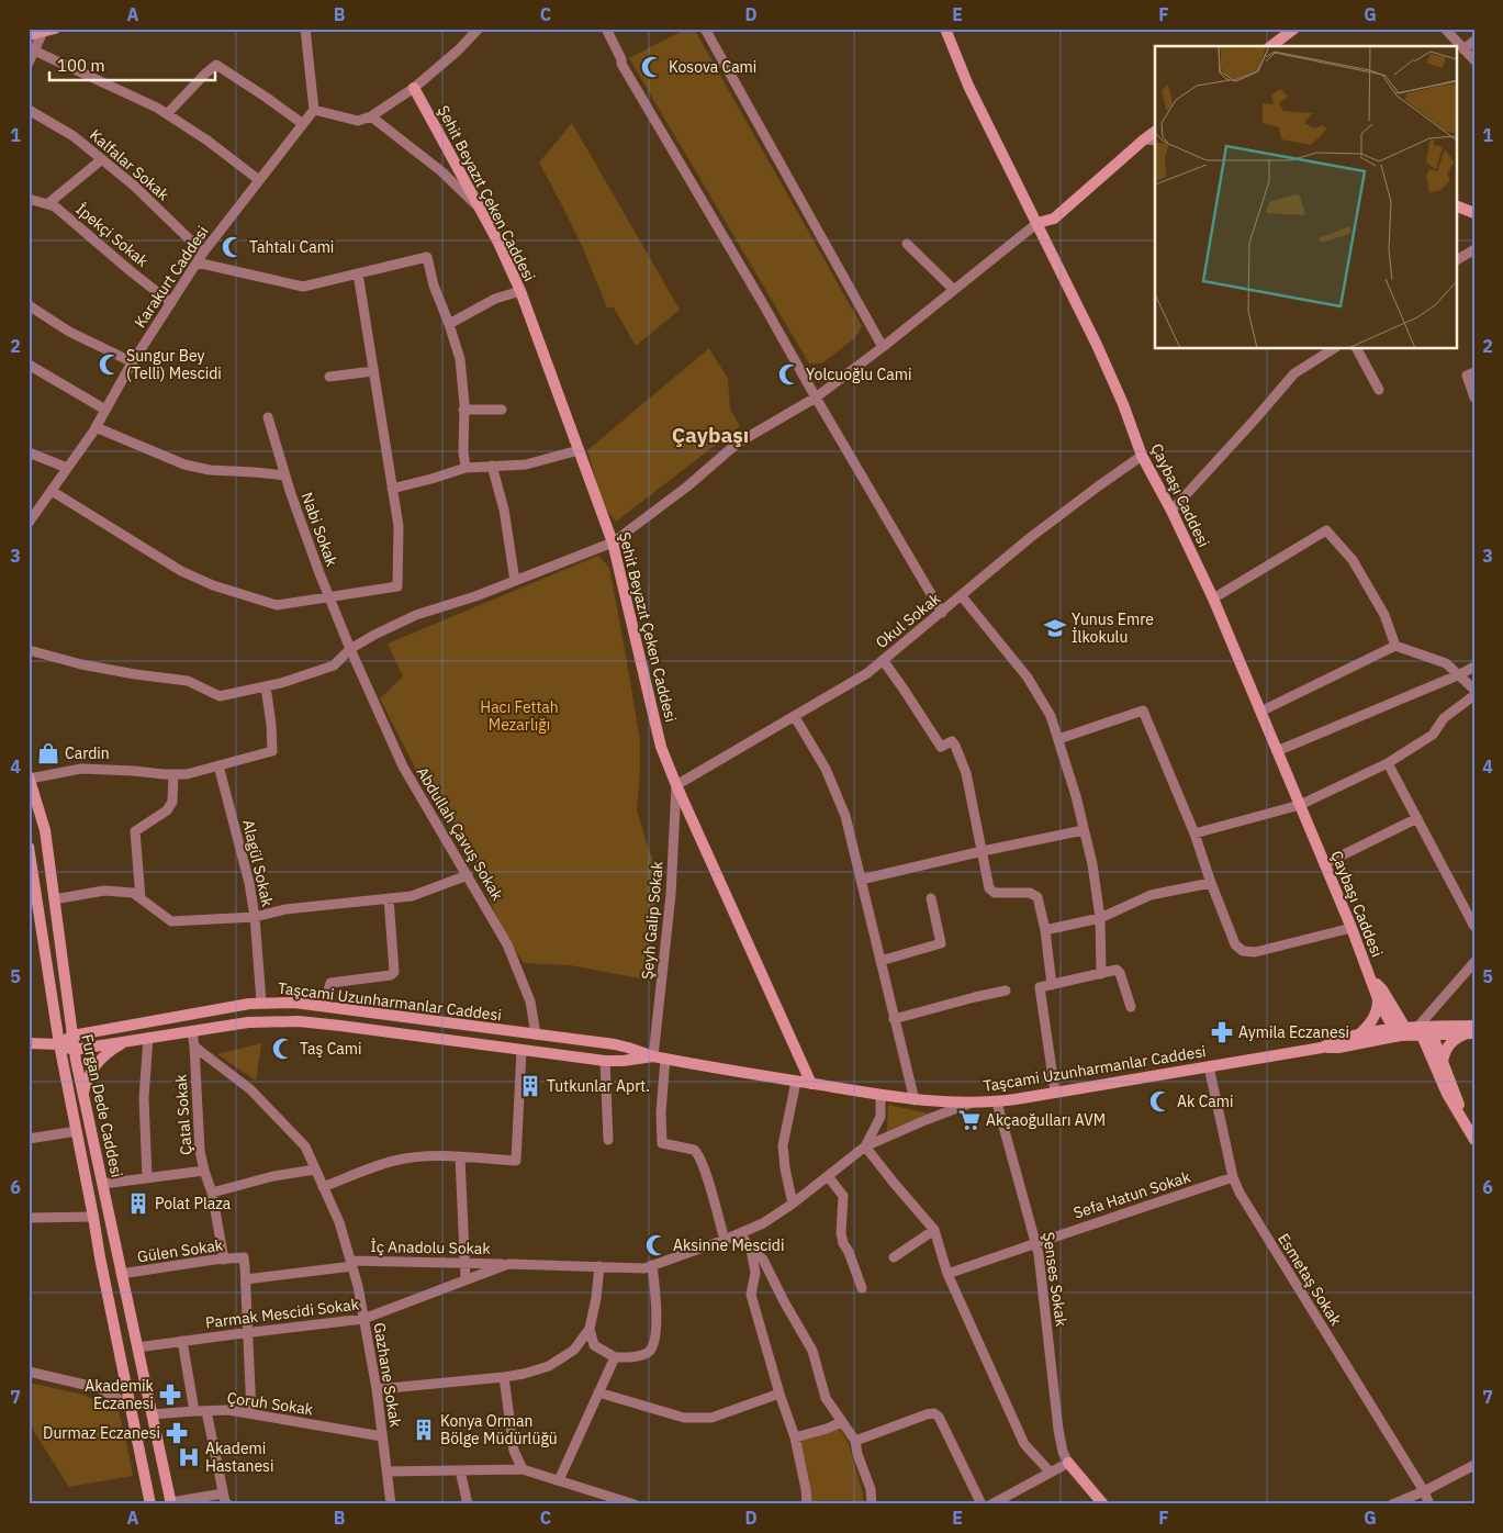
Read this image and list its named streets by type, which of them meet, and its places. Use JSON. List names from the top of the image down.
{
  "streets": {
    "main road": [
      "Şehit Beyazıt Çeken Caddesi",
      "Çaybaşı Caddesi",
      "Taşcami Uzunharmanlar Caddesi",
      "Furgan Dede Caddesi"
    ],
    "street": [
      "Kalfalar Sokak",
      "İpekçi Sokak",
      "Karakurt Caddesi",
      "Nabi Sokak",
      "Okul Sokak",
      "Abdullah Çavuş Sokak",
      "Alagül Sokak",
      "Şeyh Galip Sokak",
      "Çatal Sokak",
      "Sefa Hatun Sokak",
      "İç Anadolu Sokak",
      "Gülen Sokak",
      "Şenses Sokak",
      "Esmetaş Sokak",
      "Parmak Mescidi Sokak",
      "Gazhane Sokak",
      "Çoruh Sokak"
    ]
  },
  "crossings": [
    ["Kalfalar Sokak", "Karakurt Caddesi"],
    ["Şehit Beyazıt Çeken Caddesi", "Okul Sokak"],
    ["Şehit Beyazıt Çeken Caddesi", "Şeyh Galip Sokak"],
    ["Şehit Beyazıt Çeken Caddesi", "Taşcami Uzunharmanlar Caddesi"],
    ["İpekçi Sokak", "Karakurt Caddesi"],
    ["Çaybaşı Caddesi", "Okul Sokak"],
    ["Çaybaşı Caddesi", "Taşcami Uzunharmanlar Caddesi"],
    ["Nabi Sokak", "Abdullah Çavuş Sokak"],
    ["Okul Sokak", "Şeyh Galip Sokak"],
    ["Abdullah Çavuş Sokak", "Taşcami Uzunharmanlar Caddesi"],
    ["Alagül Sokak", "Taşcami Uzunharmanlar Caddesi"],
    ["Şeyh Galip Sokak", "Taşcami Uzunharmanlar Caddesi"],
    ["Taşcami Uzunharmanlar Caddesi", "Furgan Dede Caddesi"],
    ["Taşcami Uzunharmanlar Caddesi", "Çatal Sokak"],
    ["Taşcami Uzunharmanlar Caddesi", "Şenses Sokak"],
    ["Taşcami Uzunharmanlar Caddesi", "Esmetaş Sokak"],
    ["Taşcami Uzunharmanlar Caddesi", "Parmak Mescidi Sokak"],
    ["Furgan Dede Caddesi", "Gülen Sokak"],
    ["Furgan Dede Caddesi", "Parmak Mescidi Sokak"],
    ["Furgan Dede Caddesi", "Çoruh Sokak"],
    ["Çatal Sokak", "Gülen Sokak"],
    ["Çatal Sokak", "Gazhane Sokak"],
    ["Sefa Hatun Sokak", "Şenses Sokak"],
    ["Sefa Hatun Sokak", "Esmetaş Sokak"],
    ["İç Anadolu Sokak", "Gülen Sokak"],
    ["İç Anadolu Sokak", "Parmak Mescidi Sokak"],
    ["İç Anadolu Sokak", "Gazhane Sokak"],
    ["Parmak Mescidi Sokak", "Gazhane Sokak"],
    ["Gazhane Sokak", "Çoruh Sokak"]
  ],
  "districts": ["Çaybaşı"],
  "parks": ["Hacı Fettah Mezarlığı"],
  "places": {
    "mosque": [
      "Kosova Cami",
      "Tahtalı Cami",
      "Sungur Bey (Telli) Mescidi",
      "Yolcuoğlu Cami",
      "Taş Cami",
      "Ak Cami",
      "Aksinne Mescidi"
    ],
    "school or university": ["Yunus Emre İlkokulu"],
    "shop": ["Cardin"],
    "pharmacy": ["Aymila Eczanesi", "Akademik Eczanesi", "Durmaz Eczanesi"],
    "building": ["Tutkunlar Aprt.", "Polat Plaza", "Konya Orman Bölge Müdürlüğü"],
    "supermarket": ["Akçaoğulları AVM"],
    "hospital": ["Akademi Hastanesi"]
  },
  "scale_bar": "100 m",
  "grid": {
    "columns": [
      "A",
      "B",
      "C",
      "D",
      "E",
      "F",
      "G"
    ],
    "rows": [
      "1",
      "2",
      "3",
      "4",
      "5",
      "6",
      "7"
    ]
  }
}
